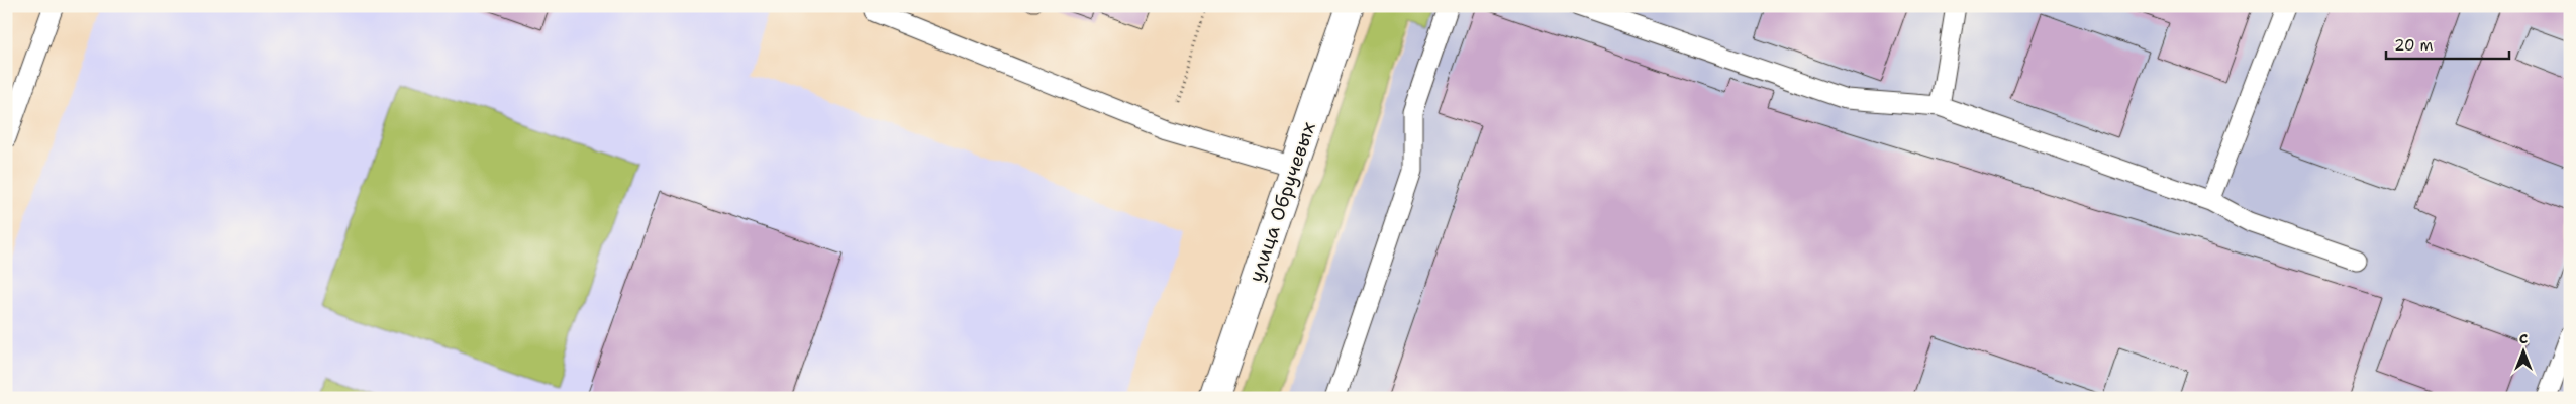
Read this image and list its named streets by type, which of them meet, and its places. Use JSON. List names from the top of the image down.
{
  "streets": {
    "street": ["улица Обручевых"]
  },
  "scale_bar": "20 m",
  "north": "top"
}
